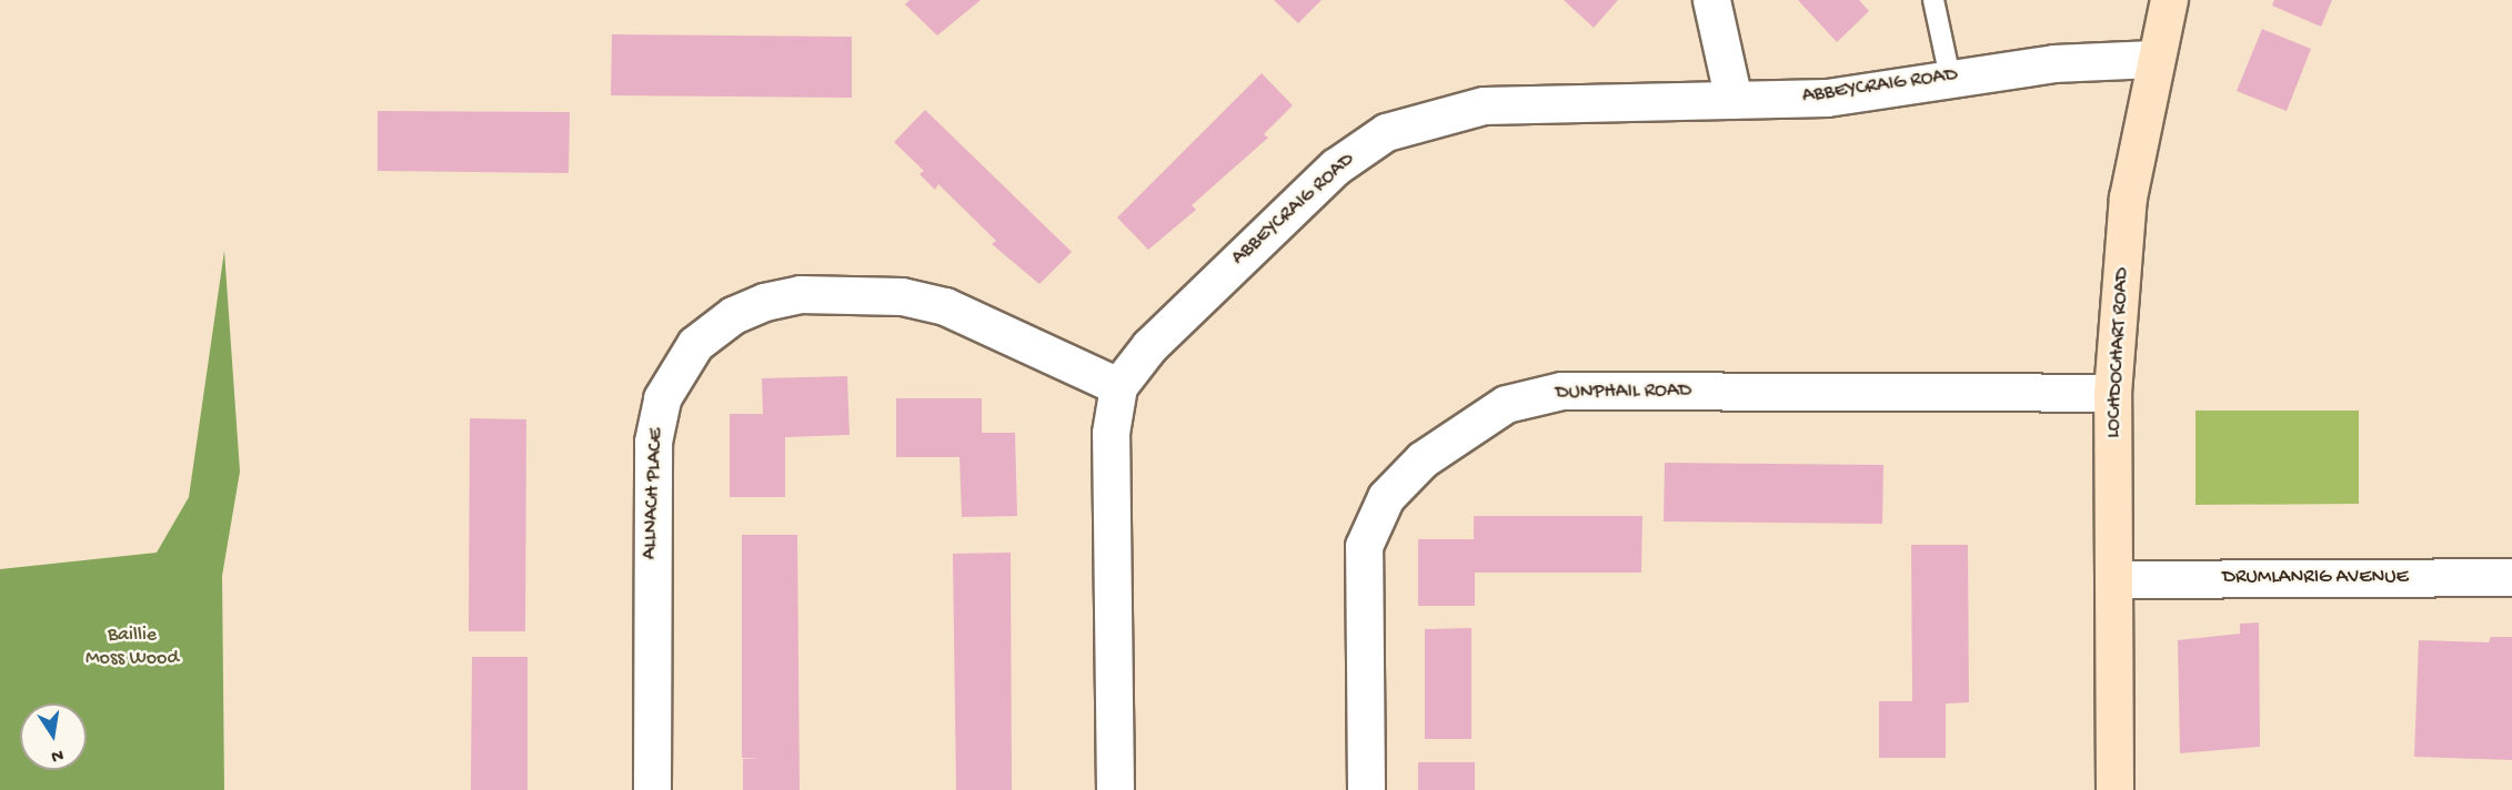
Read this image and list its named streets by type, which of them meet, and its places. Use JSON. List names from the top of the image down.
{
  "streets": {
    "street": [
      "ABBEYCRAIG ROAD",
      "LOCHDOCHART ROAD",
      "DUNPHAIL ROAD",
      "ALLNACH PLACE",
      "DRUMLANRIG AVENUE"
    ]
  },
  "crossings": [
    ["ABBEYCRAIG ROAD", "LOCHDOCHART ROAD"],
    ["ABBEYCRAIG ROAD", "ALLNACH PLACE"],
    ["LOCHDOCHART ROAD", "DUNPHAIL ROAD"],
    ["LOCHDOCHART ROAD", "DRUMLANRIG AVENUE"]
  ],
  "parks": ["Baillie Moss Wood"],
  "north": "bottom"
}
